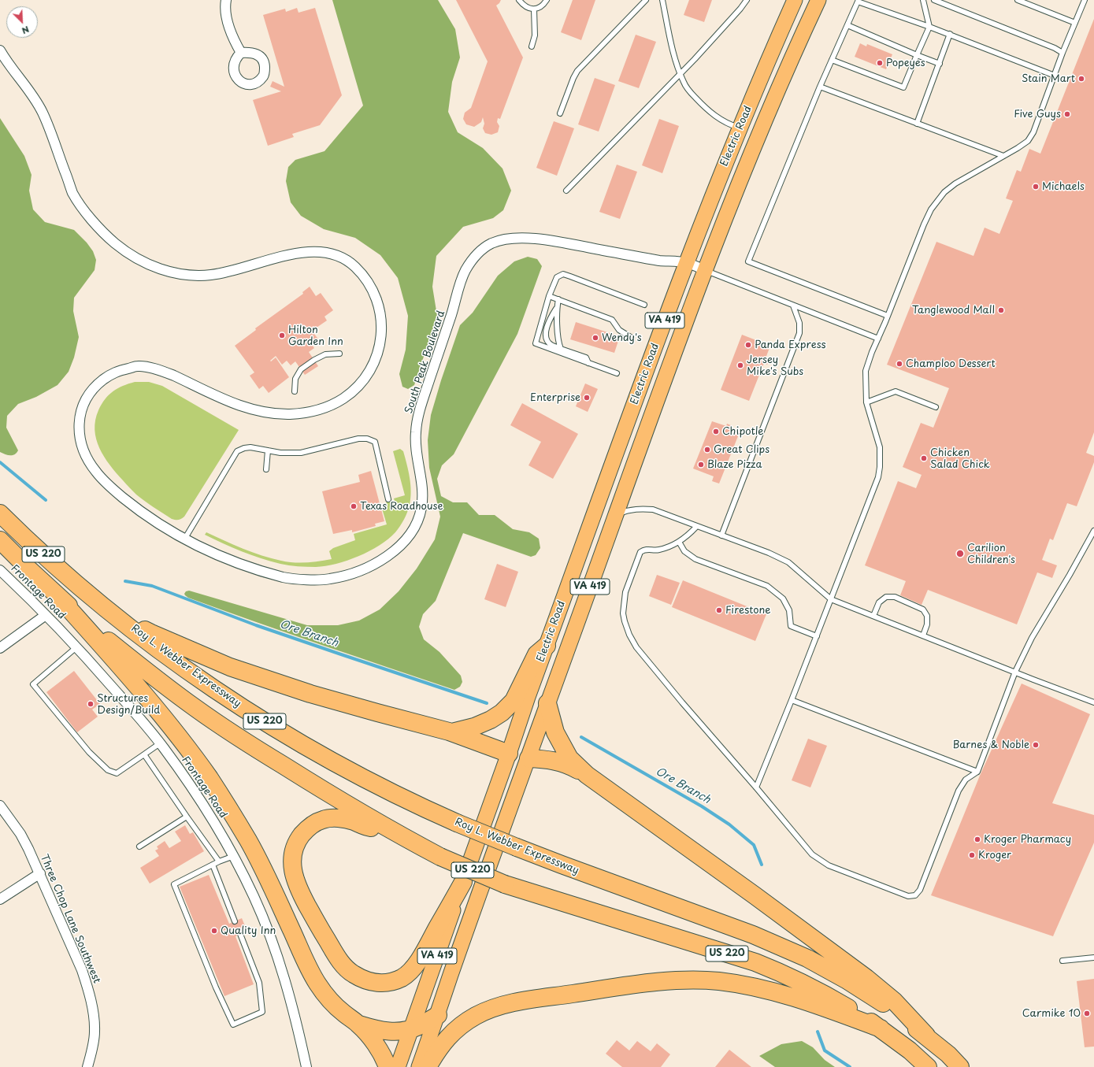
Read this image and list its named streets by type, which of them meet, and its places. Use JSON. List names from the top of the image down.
{
  "streets": {
    "highway": ["US 220", "Roy L. Webber Expressway"],
    "main road": ["Electric Road", "VA 419"],
    "street": ["South Peak Boulevard", "Frontage Road", "Three Chop Lane Southwest"]
  },
  "crossings": [
    ["Electric Road", "VA 419"],
    ["Electric Road", "South Peak Boulevard"],
    ["US 220", "Roy L. Webber Expressway"]
  ],
  "water": ["Ore Branch"],
  "places": [
    "Popeyes",
    "Stain Mart",
    "Five Guys",
    "Michaels",
    "Tanglewood Mall",
    "Hilton Garden Inn",
    "Wendy's",
    "Panda Express",
    "Champloo Dessert",
    "Jersey Mike's Subs",
    "Enterprise",
    "Chipotle",
    "Great Clips",
    "Chicken Salad Chick",
    "Blaze Pizza",
    "Texas Roadhouse",
    "Carilion Children's",
    "Firestone",
    "Structures Design/Build",
    "Barnes & Noble",
    "Kroger Pharmacy",
    "Kroger",
    "Quality Inn",
    "Carmike 10"
  ],
  "north": "bottom right"
}
